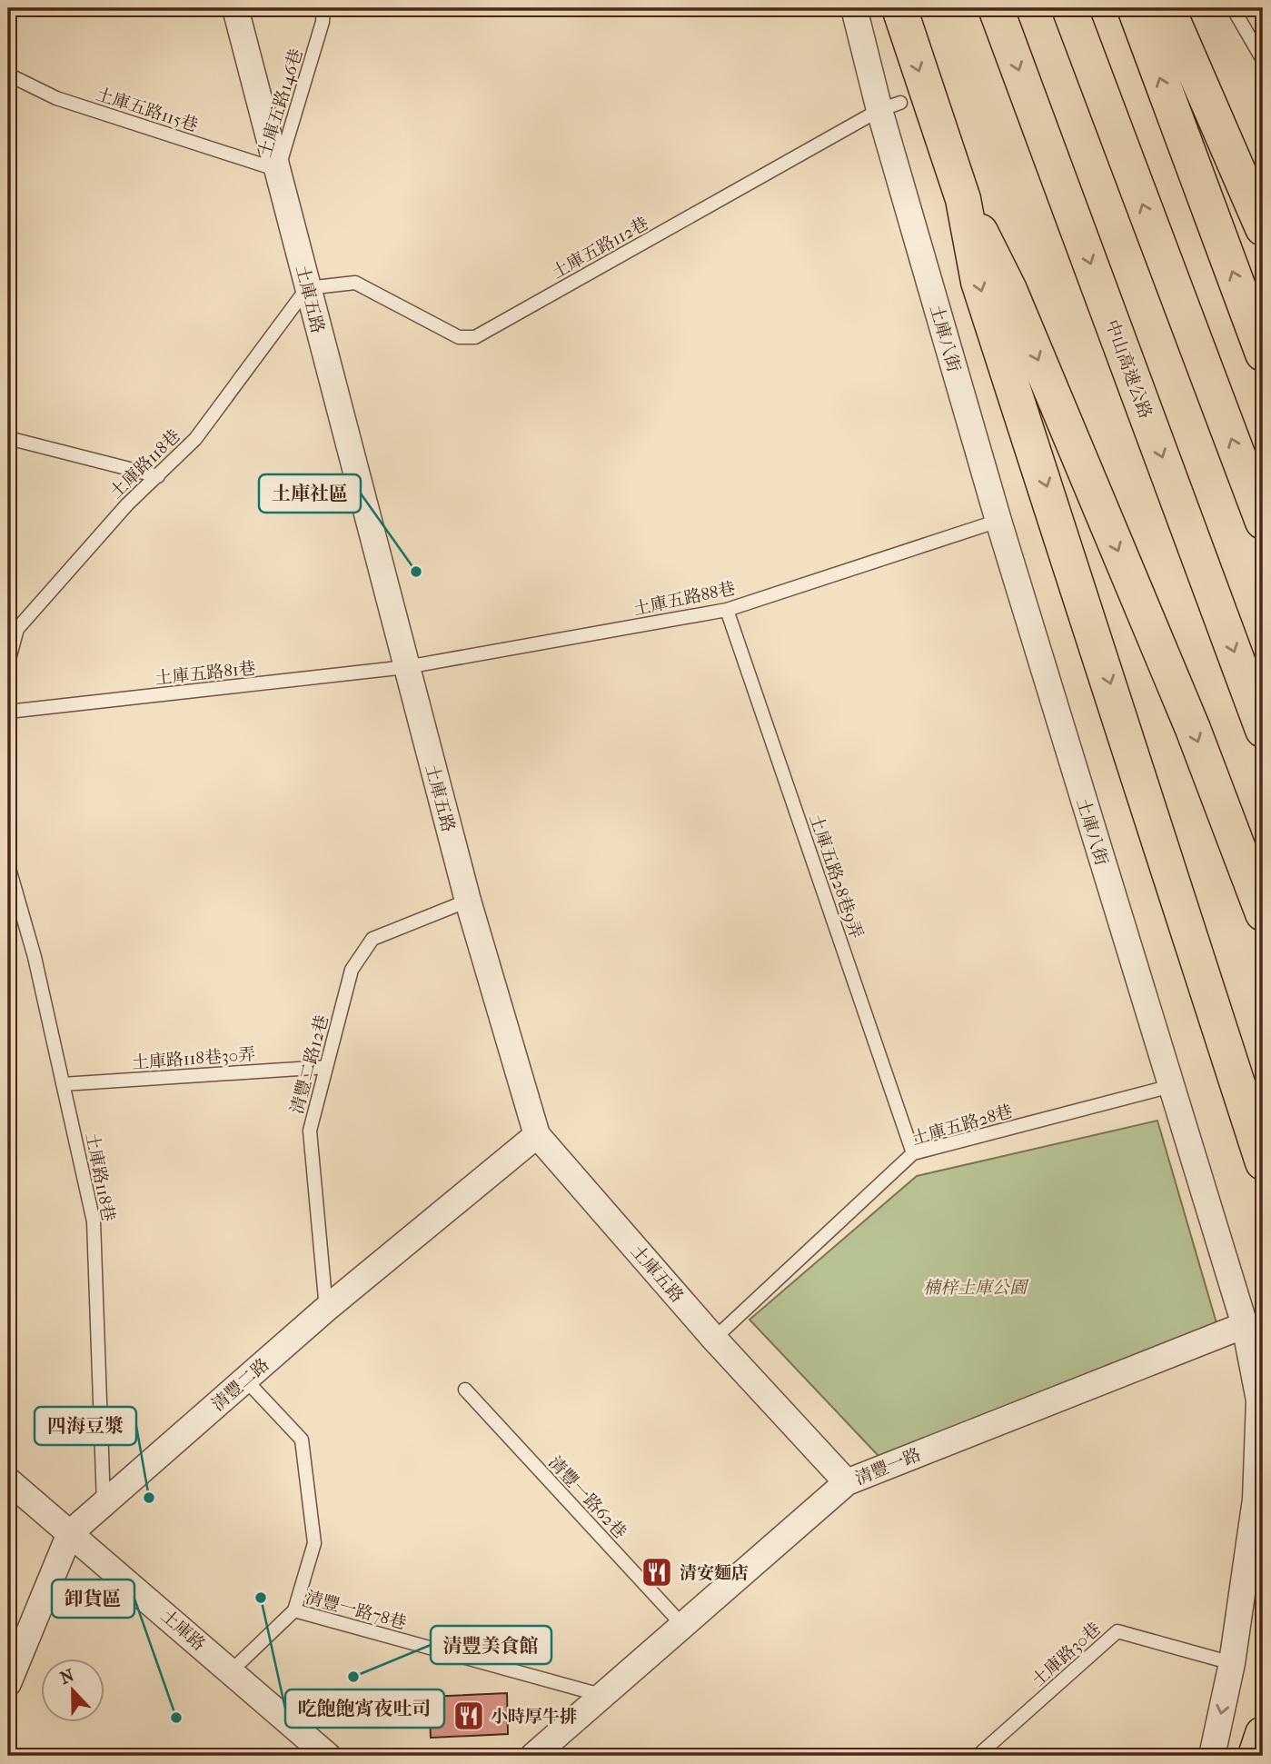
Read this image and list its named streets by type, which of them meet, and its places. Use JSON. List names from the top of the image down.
{
  "streets": {
    "main road": ["中山高速公路"],
    "street": [
      "土庫五路",
      "土庫八街",
      "清豐二路",
      "清豐一路",
      "土庫路"
    ],
    "lane": [
      "土庫五路146巷",
      "土庫五路115巷",
      "土庫五路112巷",
      "土庫路118巷",
      "土庫五路88巷",
      "土庫五路81巷",
      "土庫五路28巷9弄",
      "土庫路118巷30弄",
      "清豐二路12巷",
      "土庫五路28巷",
      "清豐一路62巷",
      "清豐一路78巷",
      "土庫路30巷"
    ]
  },
  "crossings": [
    ["土庫五路146巷", "土庫五路115巷"],
    ["土庫五路146巷", "土庫五路"],
    ["土庫五路115巷", "土庫五路"],
    ["土庫五路112巷", "土庫五路"],
    ["土庫五路112巷", "土庫八街"],
    ["土庫五路112巷", "土庫路118巷"],
    ["土庫五路", "土庫路118巷"],
    ["土庫五路", "土庫五路88巷"],
    ["土庫五路", "土庫五路81巷"],
    ["土庫五路", "清豐二路12巷"],
    ["土庫五路", "土庫五路28巷"],
    ["土庫五路", "清豐二路"],
    ["土庫五路", "清豐一路"],
    ["土庫八街", "土庫五路88巷"],
    ["土庫八街", "土庫五路28巷"],
    ["土庫八街", "清豐一路"],
    ["土庫八街", "土庫路30巷"],
    ["土庫路118巷", "土庫路118巷30弄"],
    ["土庫路118巷", "清豐二路"],
    ["土庫五路88巷", "土庫五路81巷"],
    ["土庫五路88巷", "土庫五路28巷9弄"],
    ["土庫五路28巷9弄", "土庫五路28巷"],
    ["土庫路118巷30弄", "清豐二路12巷"],
    ["清豐二路12巷", "清豐二路"],
    ["清豐二路", "土庫路"],
    ["清豐一路", "清豐一路62巷"],
    ["清豐一路", "清豐一路78巷"],
    ["清豐一路78巷", "土庫路"]
  ],
  "parks": ["楠梓土庫公園"],
  "places": {
    "other": [
      "土庫社區",
      "四海豆漿",
      "吃飽飽宵夜吐司",
      "清豐美食館",
      "卸貨區"
    ],
    "restaurant": ["清安麵店", "小時厚牛排"]
  },
  "north": "top"
}
